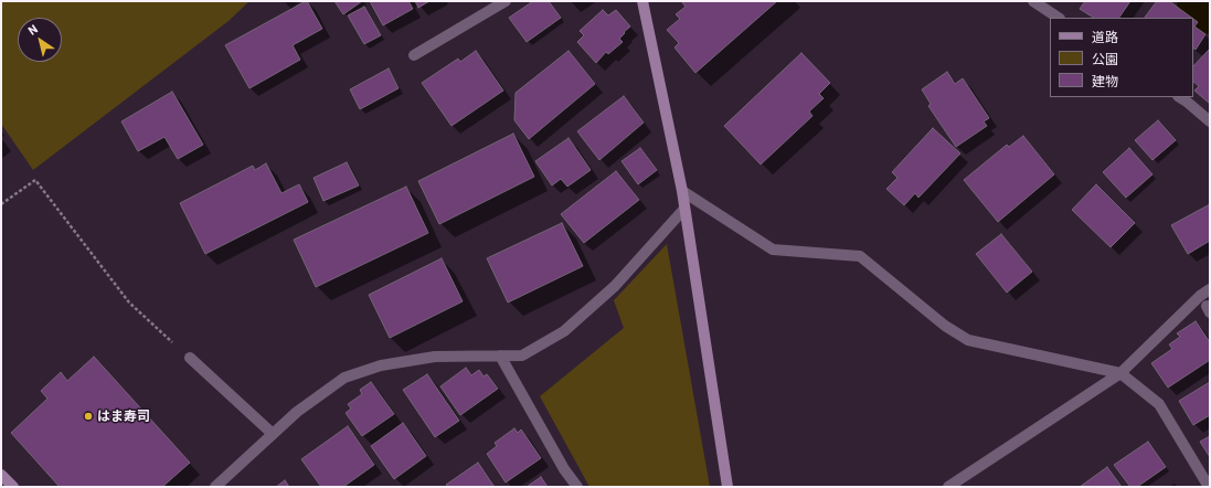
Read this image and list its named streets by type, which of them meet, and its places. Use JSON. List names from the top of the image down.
{
  "places": ["はま寿司"],
  "legend": ["道路", "公園", "建物"],
  "north": "top left"
}
